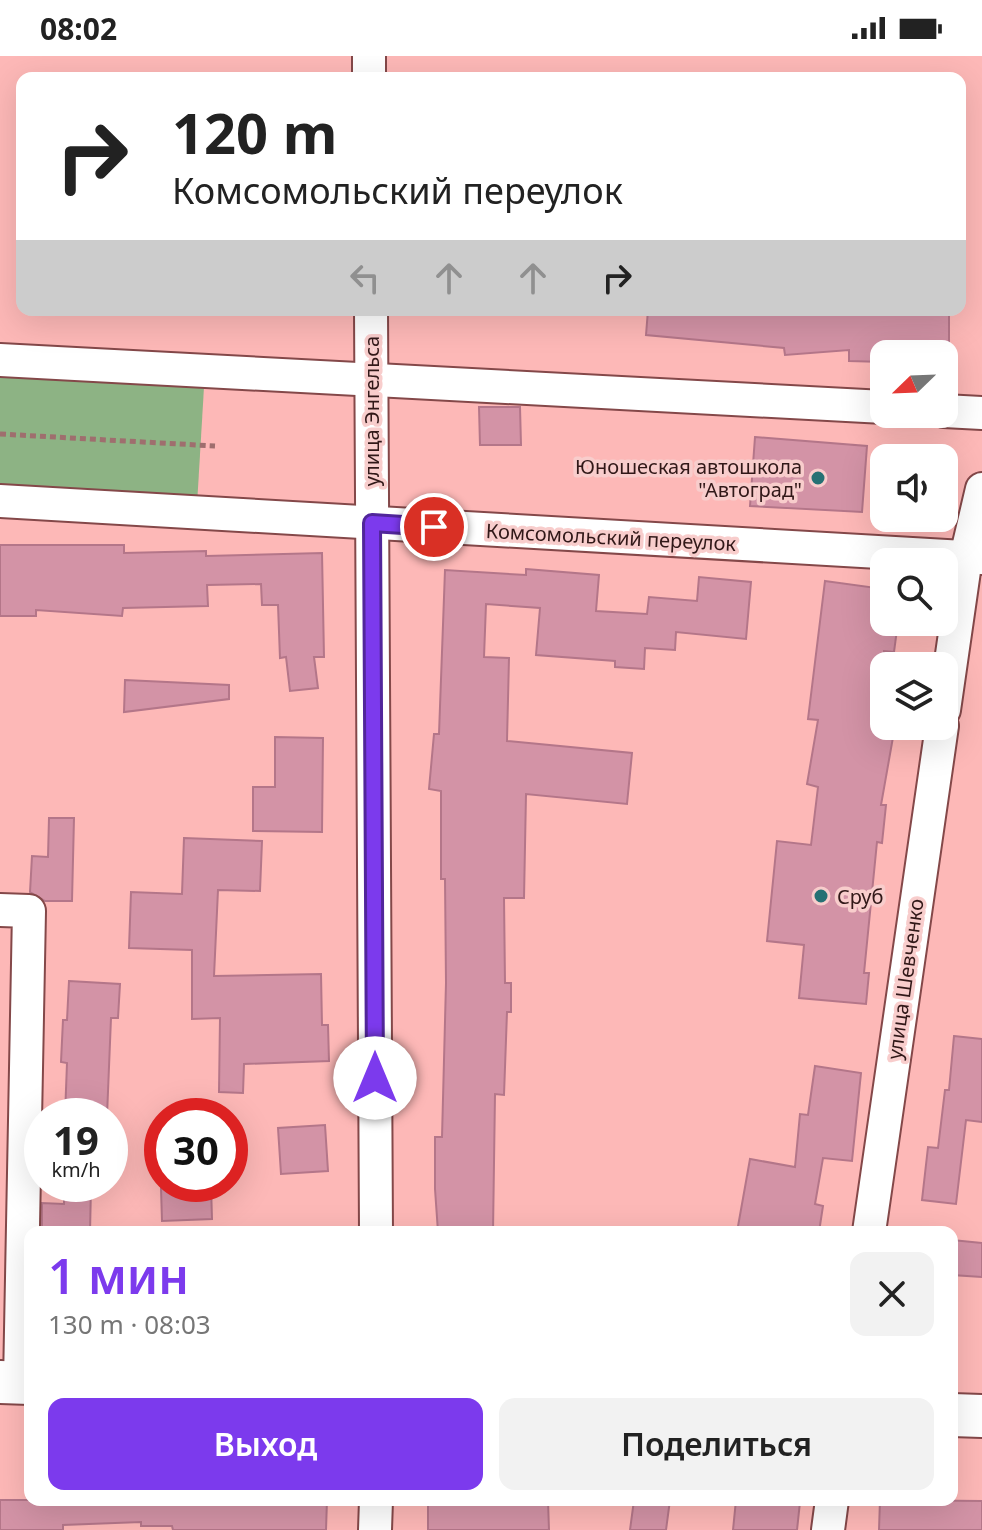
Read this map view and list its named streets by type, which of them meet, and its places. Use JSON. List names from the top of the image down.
{
  "streets": {
    "street": ["улица Энгельса", "Комсомольский переулок", "улица Шевченко"]
  },
  "crossings": [
    ["улица Энгельса", "Комсомольский переулок"]
  ],
  "places": ["Юношеская автошкола \"Автоград\"", "Сруб"],
  "north": "bottom left",
  "page": {
    "status": "08:02",
    "turn": ["120 m", "Комсомольский переулок"],
    "speed": "19 km/h",
    "limit": "30",
    "heading": ["1 мин", "130 m · 08:03"],
    "buttons": ["Выход", "Поделиться"]
  }
}
